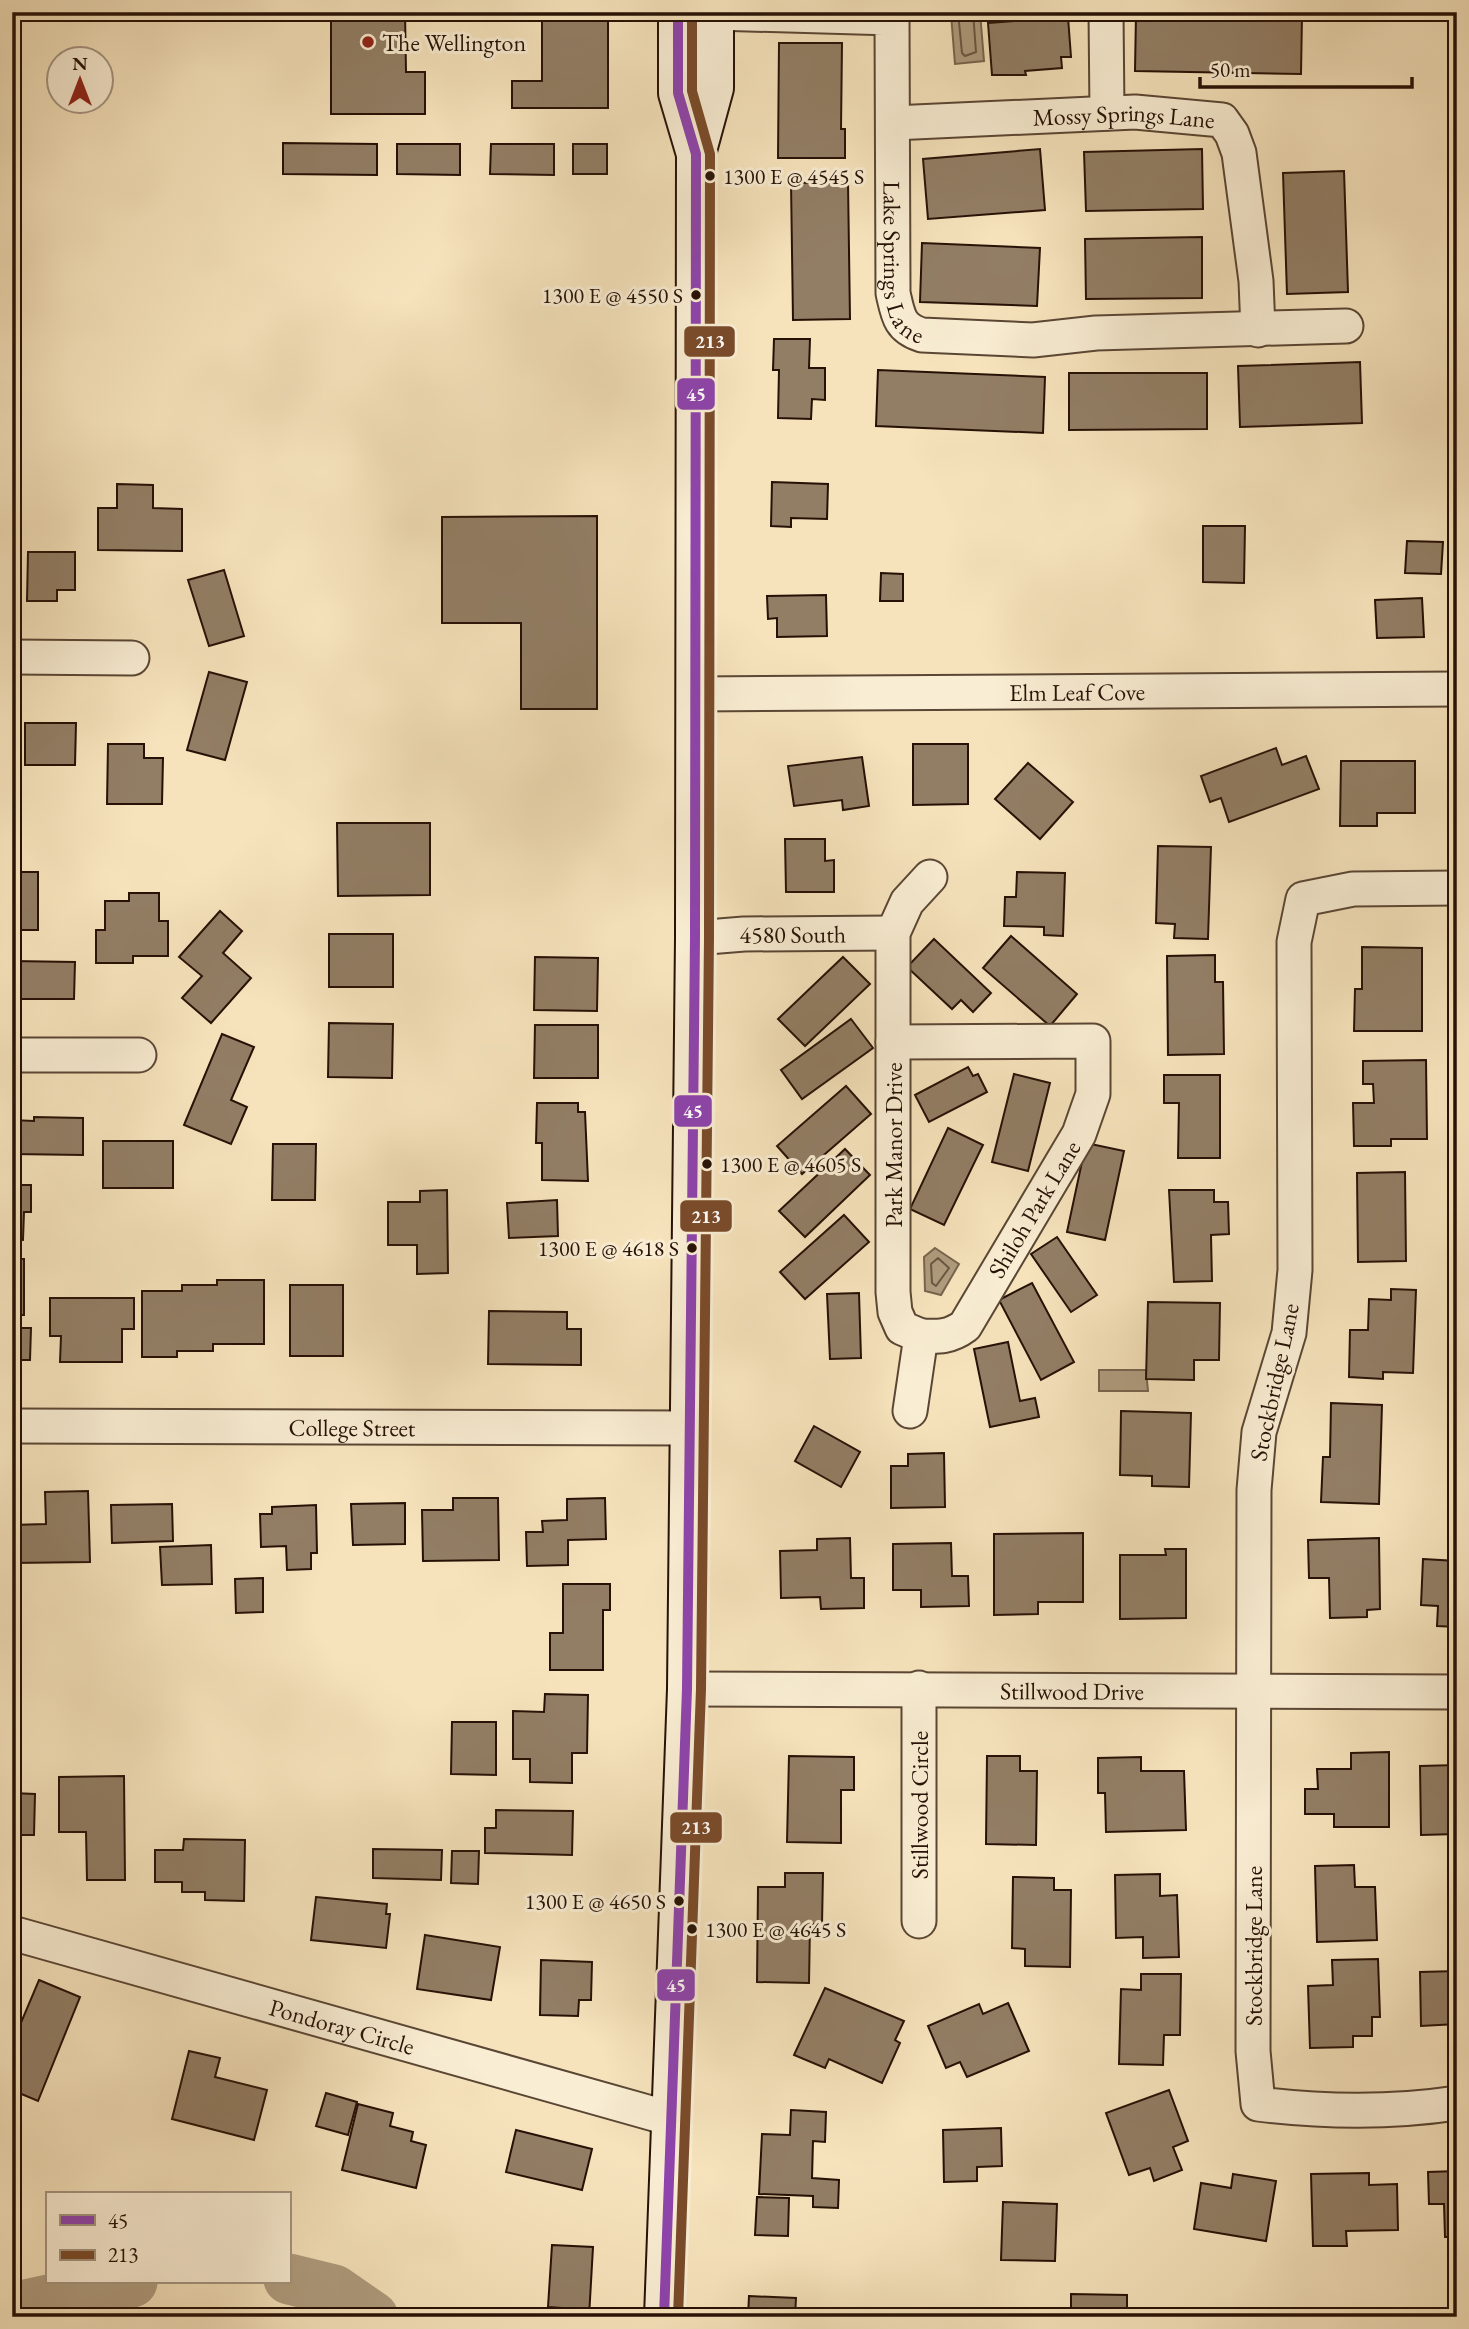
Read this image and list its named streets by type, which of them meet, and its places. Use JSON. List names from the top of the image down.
{
  "streets": {
    "street": [
      "Mossy Springs Lane",
      "Lake Springs Lane",
      "Elm Leaf Cove",
      "4580 South",
      "Park Manor Drive",
      "Shiloh Park Lane",
      "Stockbridge Lane",
      "College Street",
      "Stillwood Drive",
      "Stillwood Circle",
      "Pondoray Circle"
    ]
  },
  "crossings": [
    ["Mossy Springs Lane", "Lake Springs Lane"],
    ["4580 South", "Park Manor Drive"],
    ["Park Manor Drive", "Shiloh Park Lane"],
    ["Stockbridge Lane", "Stillwood Drive"],
    ["Stillwood Drive", "Stillwood Circle"]
  ],
  "places": [
    "The Wellington",
    "1300 E @ 4545 S",
    "1300 E @ 4550 S",
    "1300 E @ 4605 S",
    "1300 E @ 4618 S",
    "1300 E @ 4650 S",
    "1300 E @ 4645 S"
  ],
  "lines": ["transit line 45", "transit line 213"],
  "legend": ["45", "213"],
  "scale_bar": "50 m",
  "north": "top"
}
